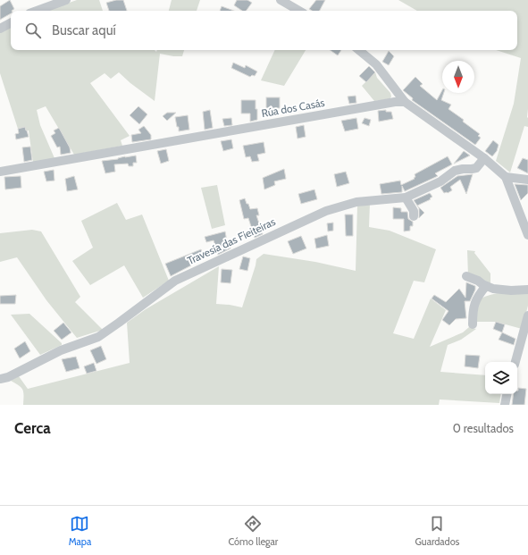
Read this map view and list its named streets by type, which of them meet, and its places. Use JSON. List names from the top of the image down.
{
  "streets": {
    "street": ["Rúa dos Casás", "Travesía das Fieiteiras"]
  },
  "north": "bottom",
  "page": {
    "search": "Buscar aquí",
    "heading": ["Cerca", "0 resultados"],
    "nav": ["Mapa", "Cómo llegar", "Guardados"]
  }
}
